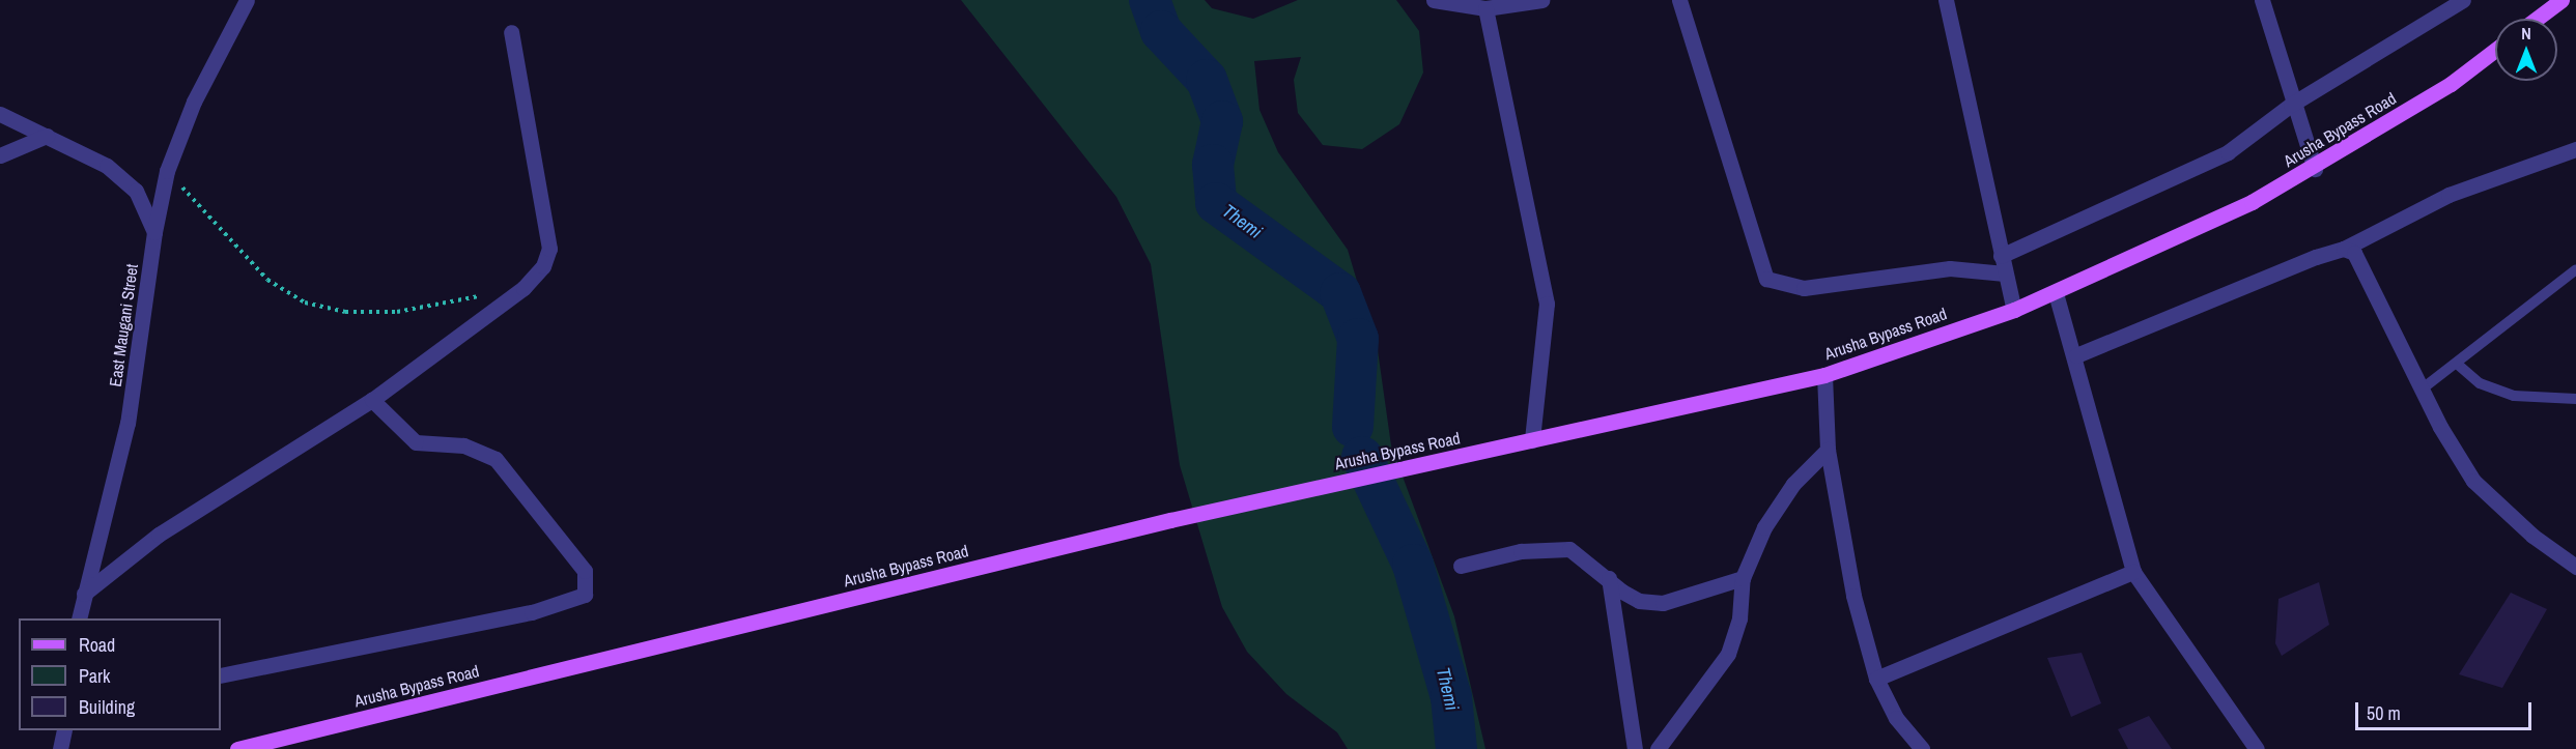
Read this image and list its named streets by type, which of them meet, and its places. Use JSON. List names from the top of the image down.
{
  "streets": {
    "main road": ["Arusha Bypass Road"],
    "street": ["East Maugani Street"]
  },
  "water": ["Themi"],
  "legend": ["Road", "Park", "Building"],
  "scale_bar": "50 m",
  "north": "top"
}
